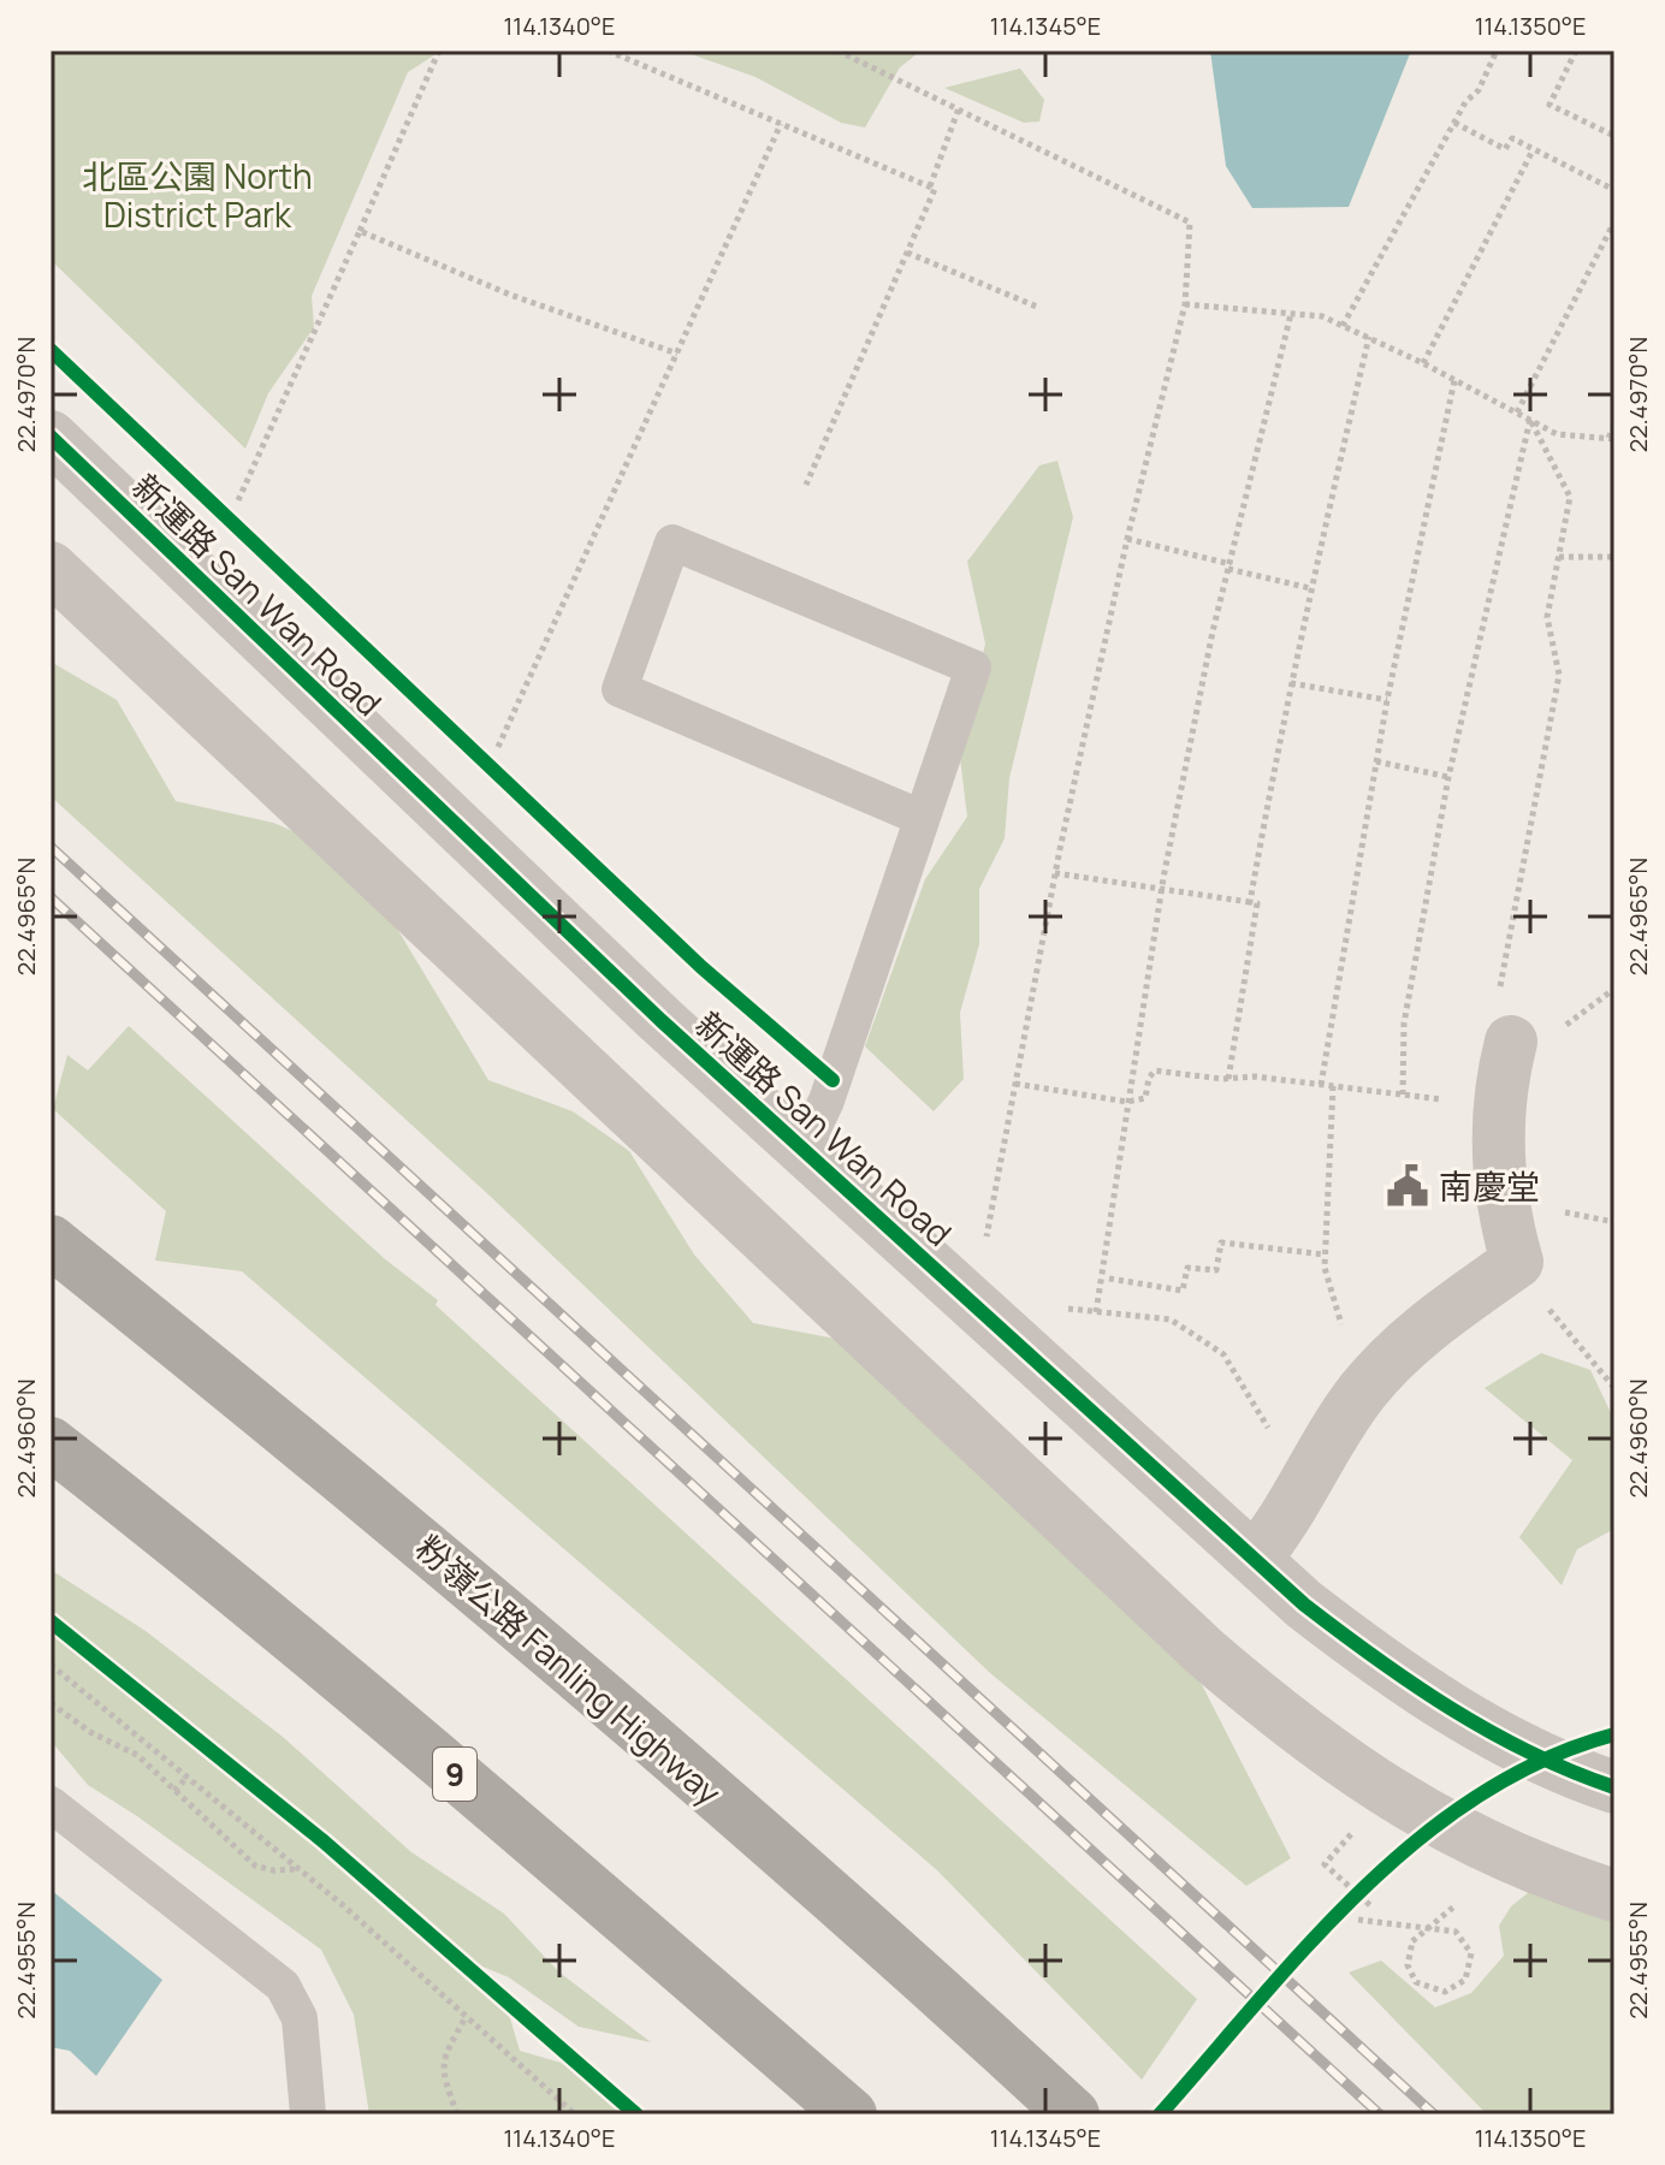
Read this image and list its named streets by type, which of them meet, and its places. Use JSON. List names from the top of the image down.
{
  "streets": {
    "highway": ["粉嶺公路 Fanling Highway", "9"],
    "street": ["新運路 San Wan Road"]
  },
  "parks": ["北區公園 North District Park"],
  "places": {
    "public building": ["南慶堂"]
  },
  "coordinates": [
    "114.1340°E",
    "114.1345°E",
    "114.1350°E",
    "22.4970°N",
    "22.4965°N",
    "22.4960°N",
    "22.4955°N"
  ]
}
